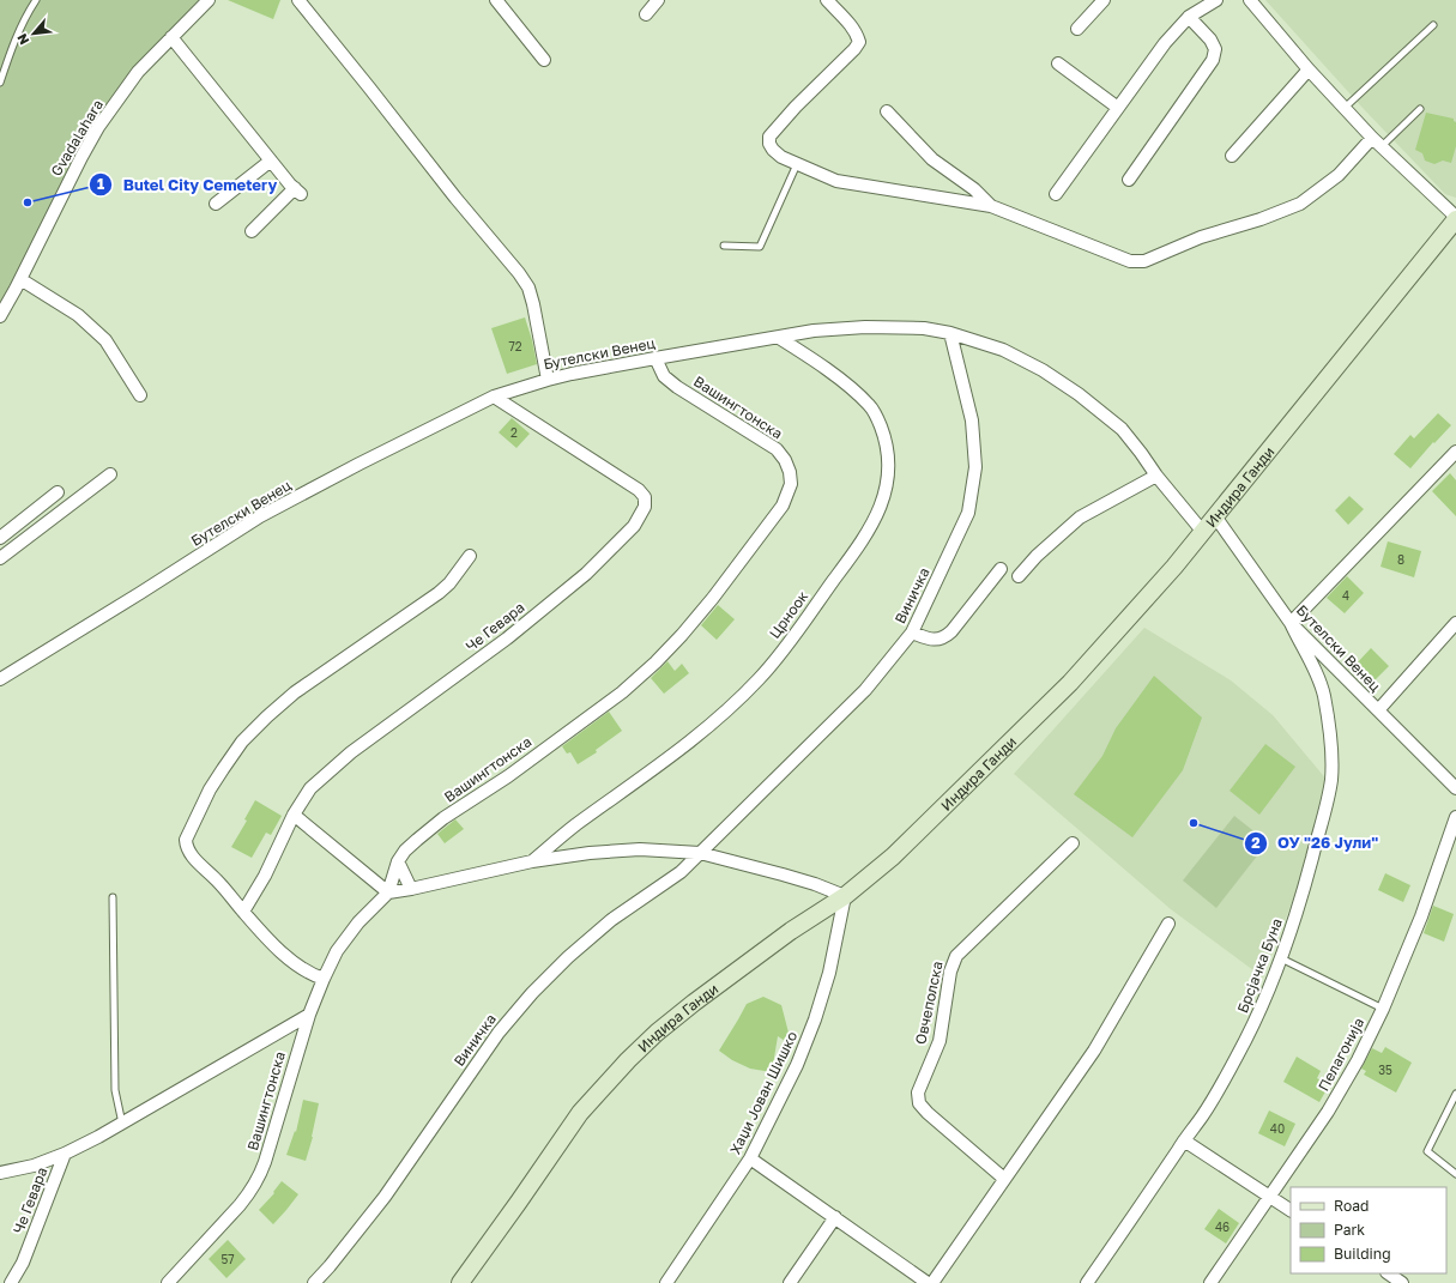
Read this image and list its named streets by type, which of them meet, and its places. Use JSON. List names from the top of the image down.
{
  "streets": {
    "street": [
      "Gvadalahara",
      "Бутелски Венец",
      "Вашингтонска",
      "Индира Ганди",
      "Виничка",
      "Црноок",
      "Че Гевара",
      "Брсјачка Буна",
      "Овчеполска",
      "Пелагонија",
      "Хаџи Јован Шишко"
    ]
  },
  "crossings": [
    ["Бутелски Венец", "Вашингтонска"],
    ["Бутелски Венец", "Индира Ганди"],
    ["Бутелски Венец", "Виничка"],
    ["Бутелски Венец", "Црноок"],
    ["Бутелски Венец", "Че Гевара"],
    ["Бутелски Венец", "Брсјачка Буна"],
    ["Индира Ганди", "Хаџи Јован Шишко"]
  ],
  "places": ["Butel City Cemetery", "ОУ \"26 Јули\""],
  "house_numbers": [
    "72",
    "2",
    "8",
    "4",
    "35",
    "40",
    "46",
    "57"
  ],
  "legend": ["Road", "Park", "Building"],
  "north": "bottom left"
}
